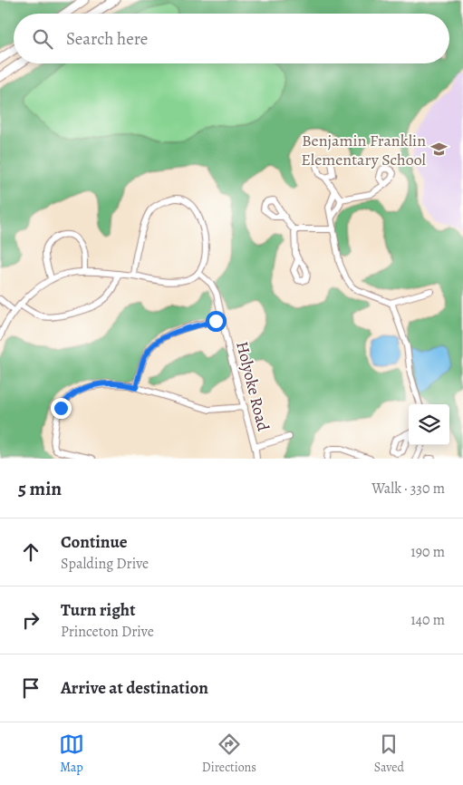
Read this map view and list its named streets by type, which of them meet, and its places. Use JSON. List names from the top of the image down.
{
  "streets": {
    "street": ["Holyoke Road"]
  },
  "places": {
    "school or university": ["Benjamin Franklin Elementary School"]
  },
  "page": {
    "search": "Search here",
    "heading": ["5 min", "Walk · 330 m"],
    "list": [
      ["Continue", "Spalding Drive", "190 m"],
      ["Turn right", "Princeton Drive", "140 m"],
      "Arrive at destination"
    ],
    "nav": ["Map", "Directions", "Saved"]
  }
}
